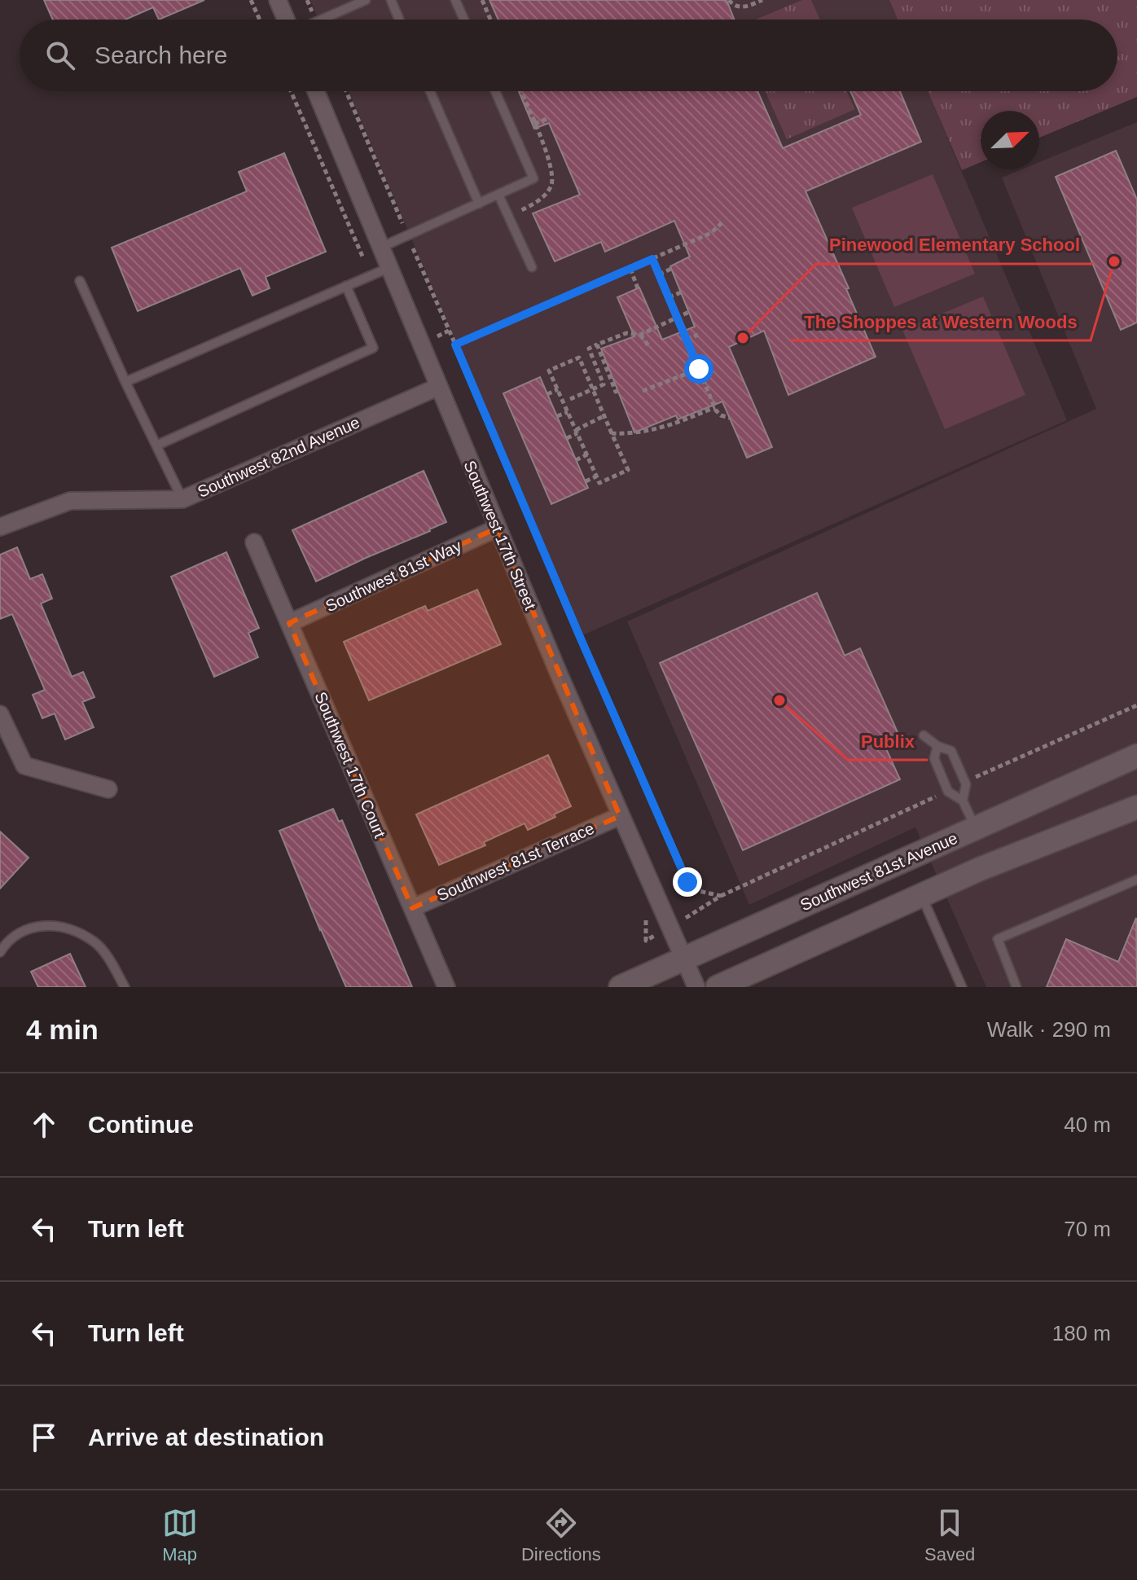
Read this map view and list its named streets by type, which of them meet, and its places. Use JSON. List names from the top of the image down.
{
  "streets": {
    "street": [
      "Southwest 82nd Avenue",
      "Southwest 17th Street",
      "Southwest 81st Way",
      "Southwest 17th Court",
      "Southwest 81st Terrace",
      "Southwest 81st Avenue"
    ]
  },
  "crossings": [
    ["Southwest 82nd Avenue", "Southwest 17th Street"],
    ["Southwest 17th Street", "Southwest 81st Way"],
    ["Southwest 17th Street", "Southwest 81st Terrace"],
    ["Southwest 17th Street", "Southwest 81st Avenue"],
    ["Southwest 81st Way", "Southwest 17th Court"],
    ["Southwest 17th Court", "Southwest 81st Terrace"]
  ],
  "places": ["The Shoppes at Western Woods", "Pinewood Elementary School", "Publix"],
  "north": "top right",
  "page": {
    "search": "Search here",
    "heading": ["4 min", "Walk · 290 m"],
    "list": [
      ["Continue", "40 m"],
      ["Turn left", "70 m"],
      ["Turn left", "180 m"],
      "Arrive at destination"
    ],
    "nav": ["Map", "Directions", "Saved"]
  }
}
